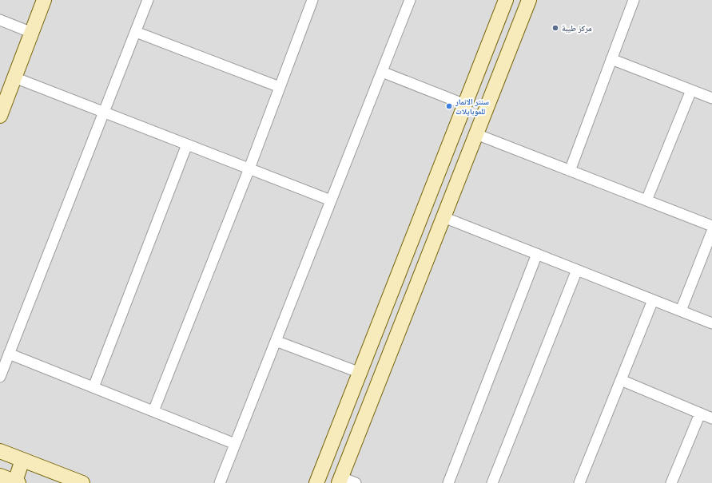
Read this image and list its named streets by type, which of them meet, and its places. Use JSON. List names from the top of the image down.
{
  "places": ["مركز طيبة", "سنتر الانمار للموبايلات"]
}
